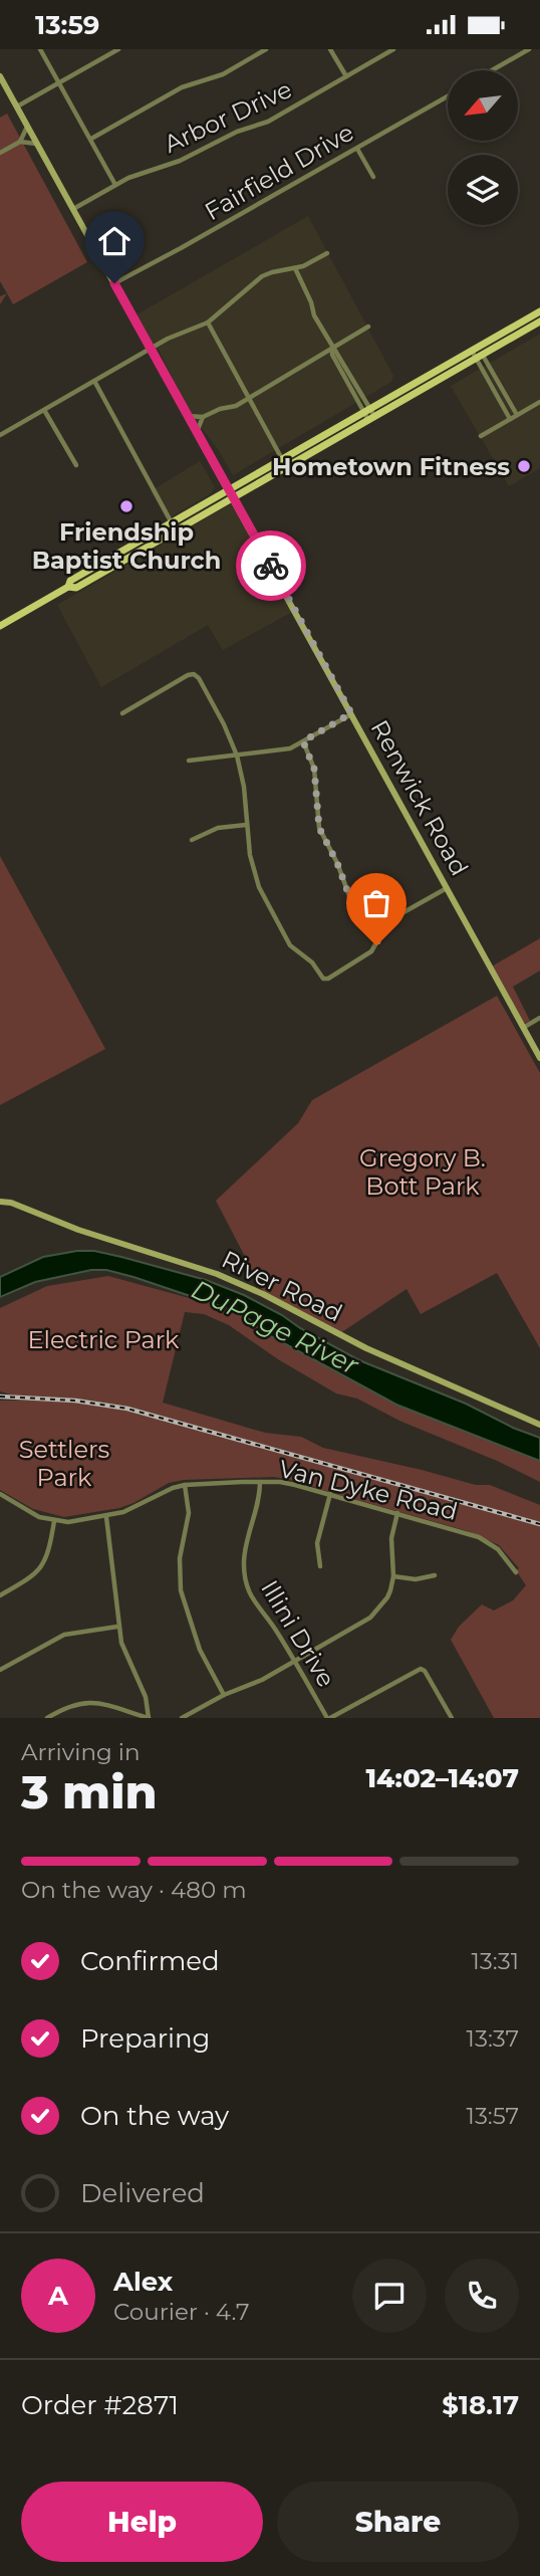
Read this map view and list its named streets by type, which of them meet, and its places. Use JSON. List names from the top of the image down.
{
  "streets": {
    "street": [
      "Arbor Drive",
      "Fairfield Drive",
      "Renwick Road",
      "River Road",
      "Van Dyke Road",
      "Illini Drive"
    ]
  },
  "crossings": [
    ["Arbor Drive", "Renwick Road"],
    ["Fairfield Drive", "Renwick Road"],
    ["Van Dyke Road", "Illini Drive"]
  ],
  "water": ["DuPage River"],
  "parks": ["Gregory B. Bott Park", "Electric Park", "Settlers Park"],
  "places": ["Hometown Fitness", "Friendship Baptist Church"],
  "north": "bottom left",
  "page": {
    "status": "13:59",
    "heading": ["3 min", "Arriving in", "14:02–14:07"],
    "panel": [
      "Alex",
      "Courier · 4.7",
      "Order #2871",
      "$18.17"
    ],
    "bar": "On the way · 480 m",
    "list": [
      ["Confirmed", "13:31"],
      ["Preparing", "13:37"],
      ["On the way", "13:57"],
      "Delivered"
    ],
    "round": "A",
    "buttons": ["Help", "Share"]
  }
}
